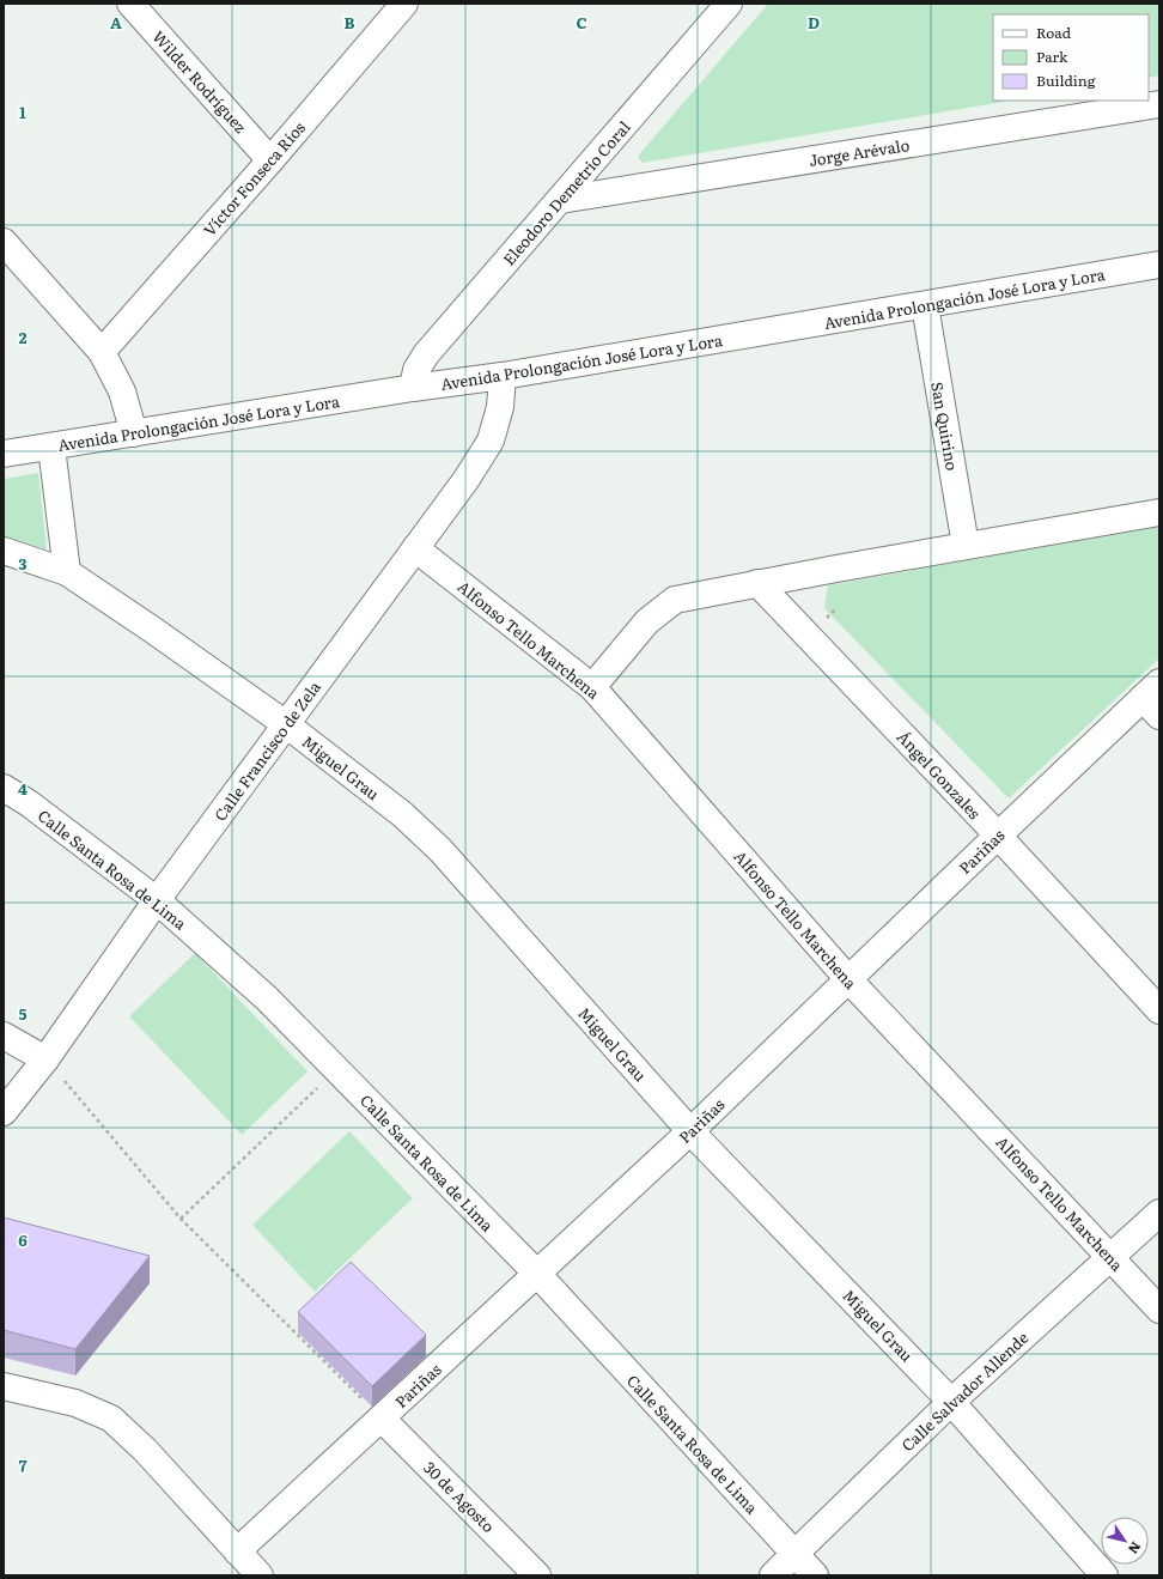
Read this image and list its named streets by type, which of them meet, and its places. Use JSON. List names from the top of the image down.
{
  "streets": {
    "street": [
      "Wilder Rodríguez",
      "Jorge Arévalo",
      "Víctor Fonseca Ríos",
      "Eleodoro Demetrio Coral",
      "Avenida Prolongación José Lora y Lora",
      "San Quirino",
      "Alfonso Tello Marchena",
      "Calle Francisco de Zela",
      "Miguel Grau",
      "Ángel Gonzales",
      "Pariñas",
      "Calle Santa Rosa de Lima",
      "Calle Salvador Allende",
      "30 de Agosto"
    ]
  },
  "crossings": [
    ["Wilder Rodríguez", "Víctor Fonseca Ríos"],
    ["Jorge Arévalo", "Eleodoro Demetrio Coral"],
    ["Eleodoro Demetrio Coral", "Avenida Prolongación José Lora y Lora"],
    ["Avenida Prolongación José Lora y Lora", "San Quirino"],
    ["Avenida Prolongación José Lora y Lora", "Calle Francisco de Zela"],
    ["Alfonso Tello Marchena", "Calle Francisco de Zela"],
    ["Alfonso Tello Marchena", "Pariñas"],
    ["Alfonso Tello Marchena", "Calle Salvador Allende"],
    ["Calle Francisco de Zela", "Miguel Grau"],
    ["Calle Francisco de Zela", "Calle Santa Rosa de Lima"],
    ["Miguel Grau", "Pariñas"],
    ["Miguel Grau", "Calle Salvador Allende"],
    ["Ángel Gonzales", "Pariñas"],
    ["Pariñas", "Calle Santa Rosa de Lima"],
    ["Pariñas", "30 de Agosto"],
    ["Calle Santa Rosa de Lima", "Calle Salvador Allende"]
  ],
  "legend": ["Road", "Park", "Building"],
  "north": "bottom right",
  "grid": {
    "columns": [
      "A",
      "B",
      "C",
      "D"
    ],
    "rows": [
      "1",
      "2",
      "3",
      "4",
      "5",
      "6",
      "7"
    ]
  }
}
